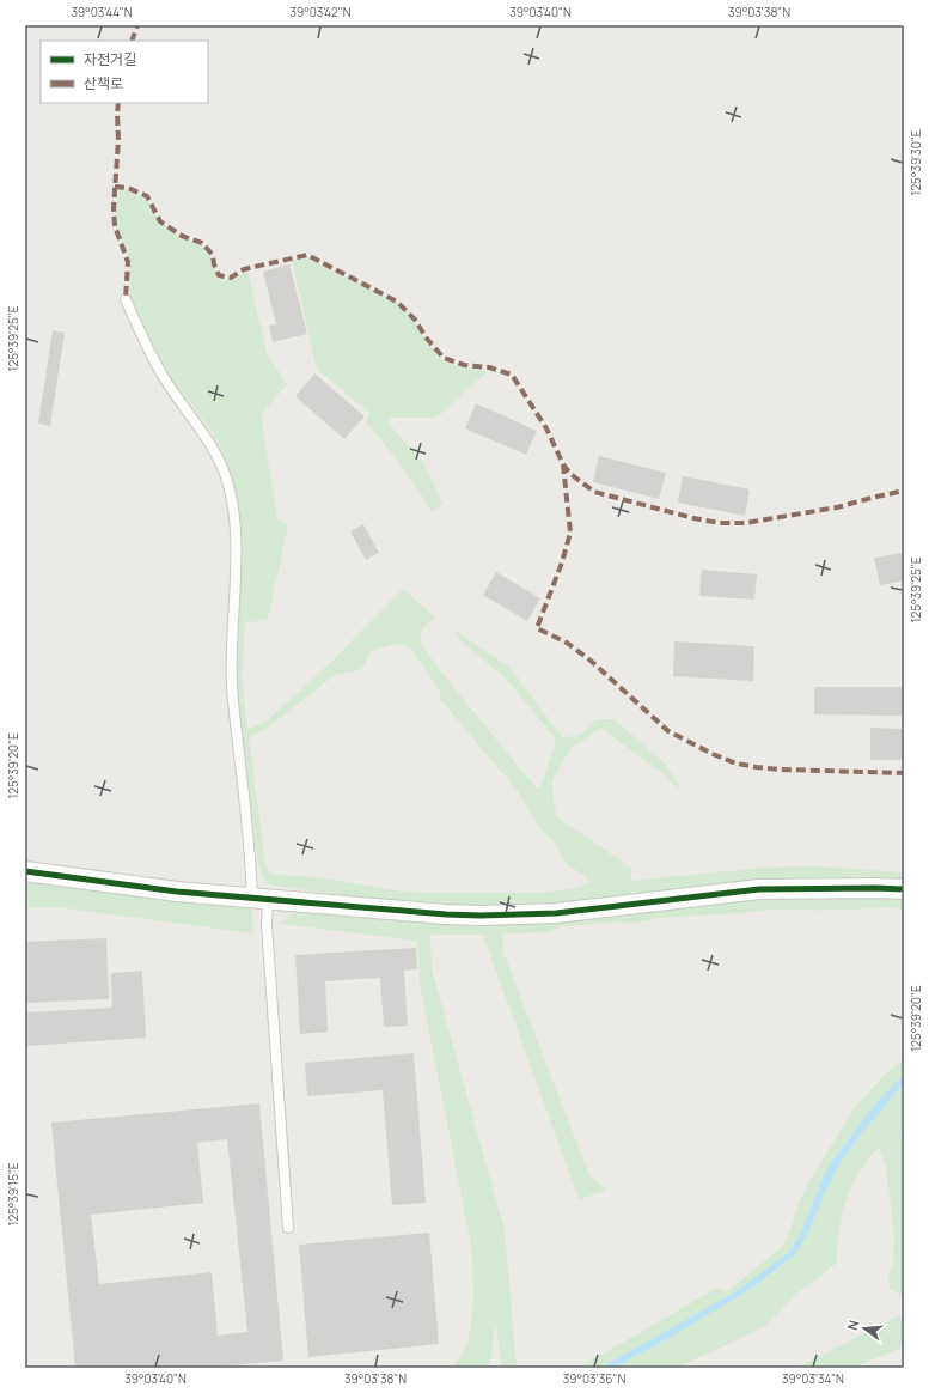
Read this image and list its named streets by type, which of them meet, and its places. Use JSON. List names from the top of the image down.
{
  "legend": ["자전거길", "산책로"],
  "north": "left",
  "coordinates": [
    "39°03'44\"N",
    "39°03'42\"N",
    "39°03'40\"N",
    "39°03'38\"N",
    "125°39'30\"E",
    "125°39'25\"E",
    "125°39'20\"E",
    "125°39'15\"E",
    "39°03'36\"N",
    "39°03'34\"N"
  ]
}
